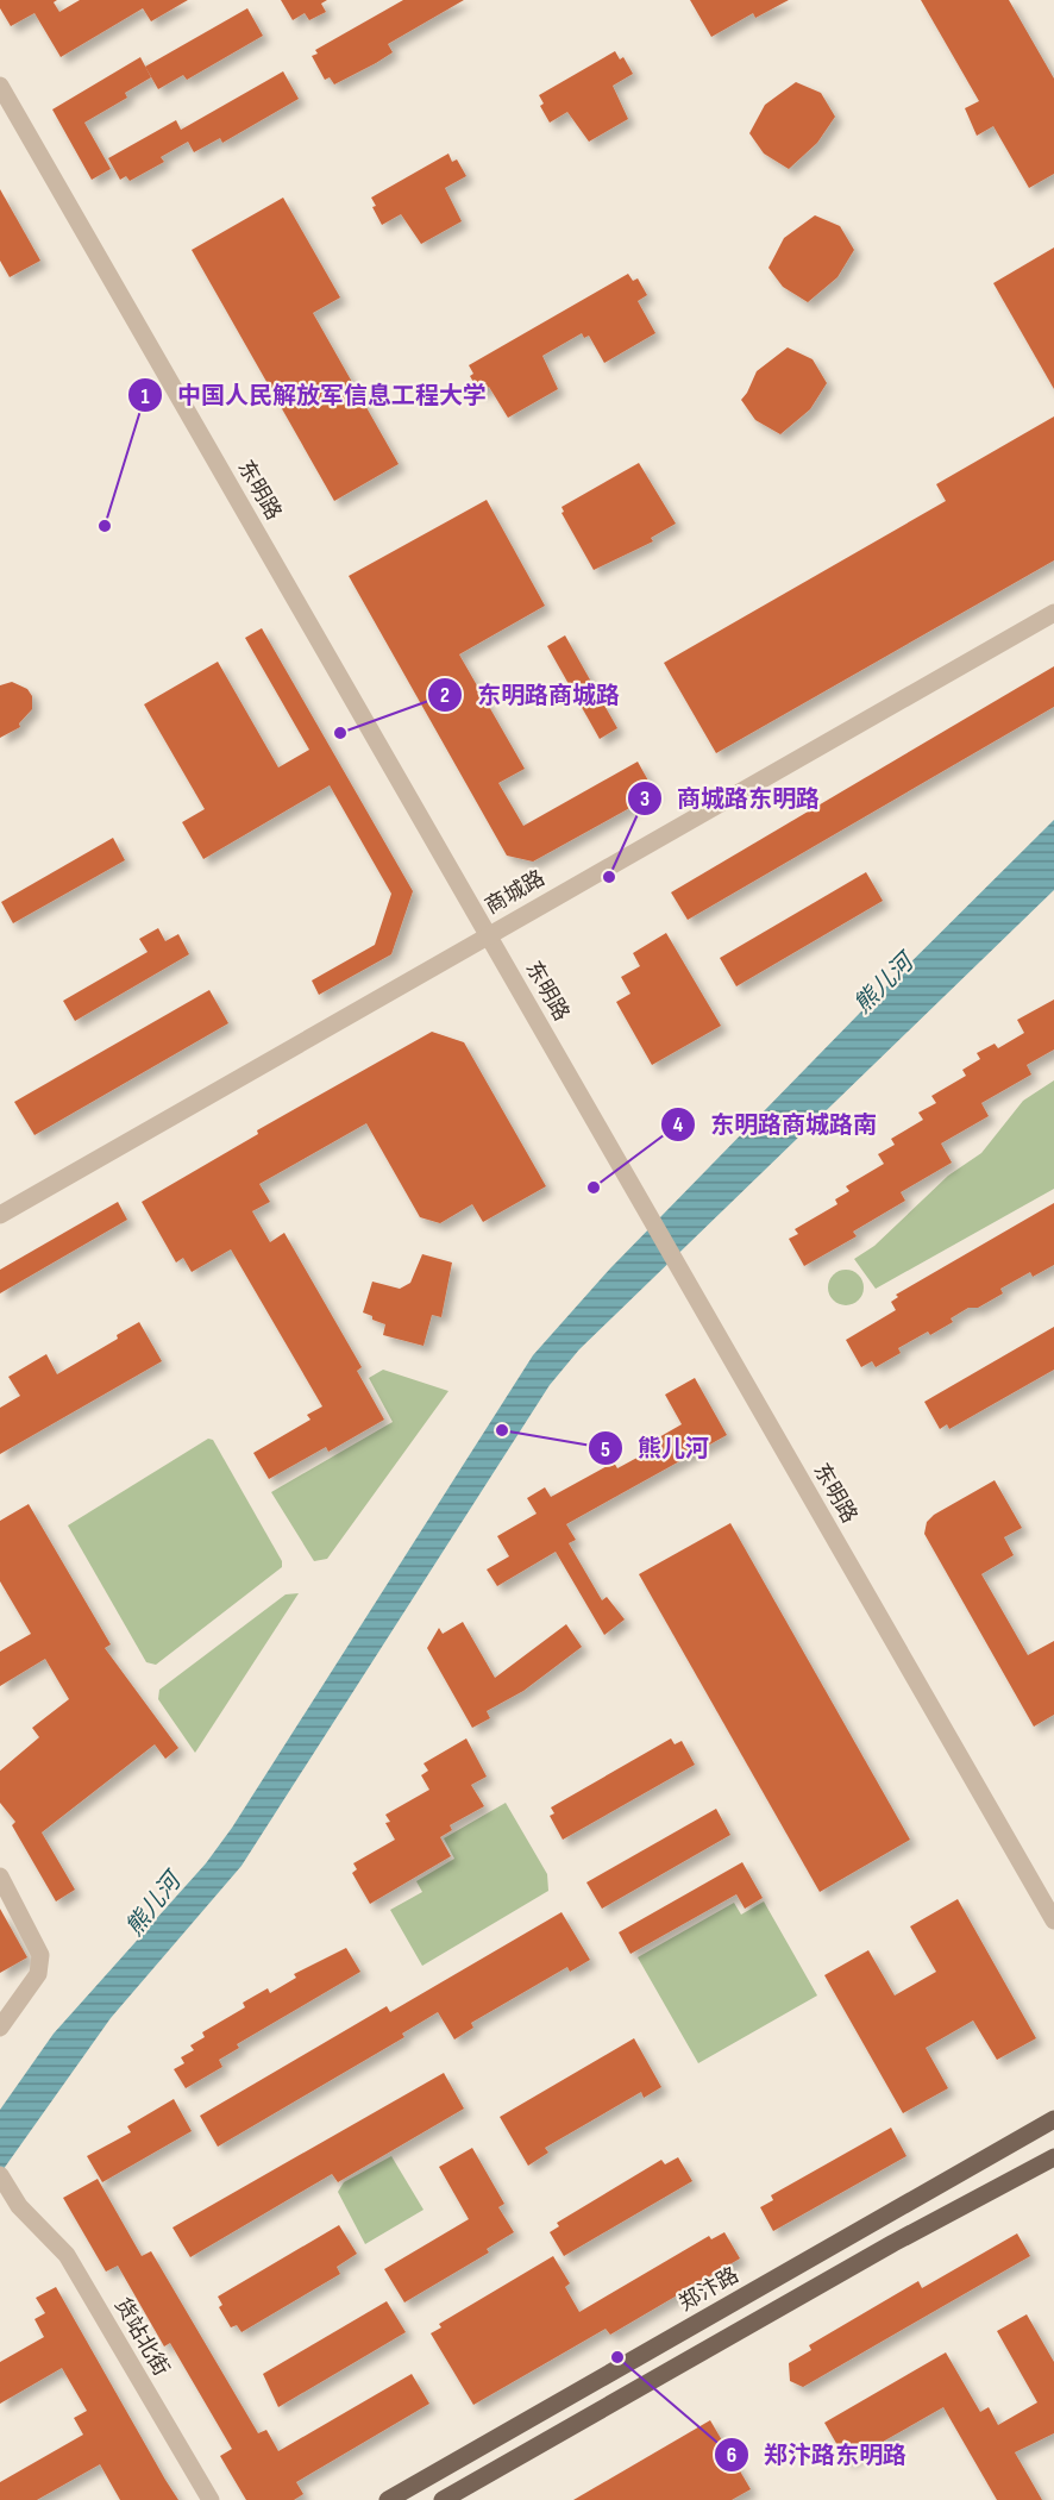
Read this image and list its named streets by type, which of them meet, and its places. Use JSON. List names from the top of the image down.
{
  "streets": {
    "main road": ["郑汴路"],
    "street": ["东明路", "商城路", "货站北街"]
  },
  "crossings": [
    ["东明路", "商城路"]
  ],
  "water": ["熊儿河"],
  "places": [
    "中国人民解放军信息工程大学",
    "东明路商城路",
    "商城路东明路",
    "东明路商城路南",
    "熊儿河",
    "郑汴路东明路"
  ]
}
